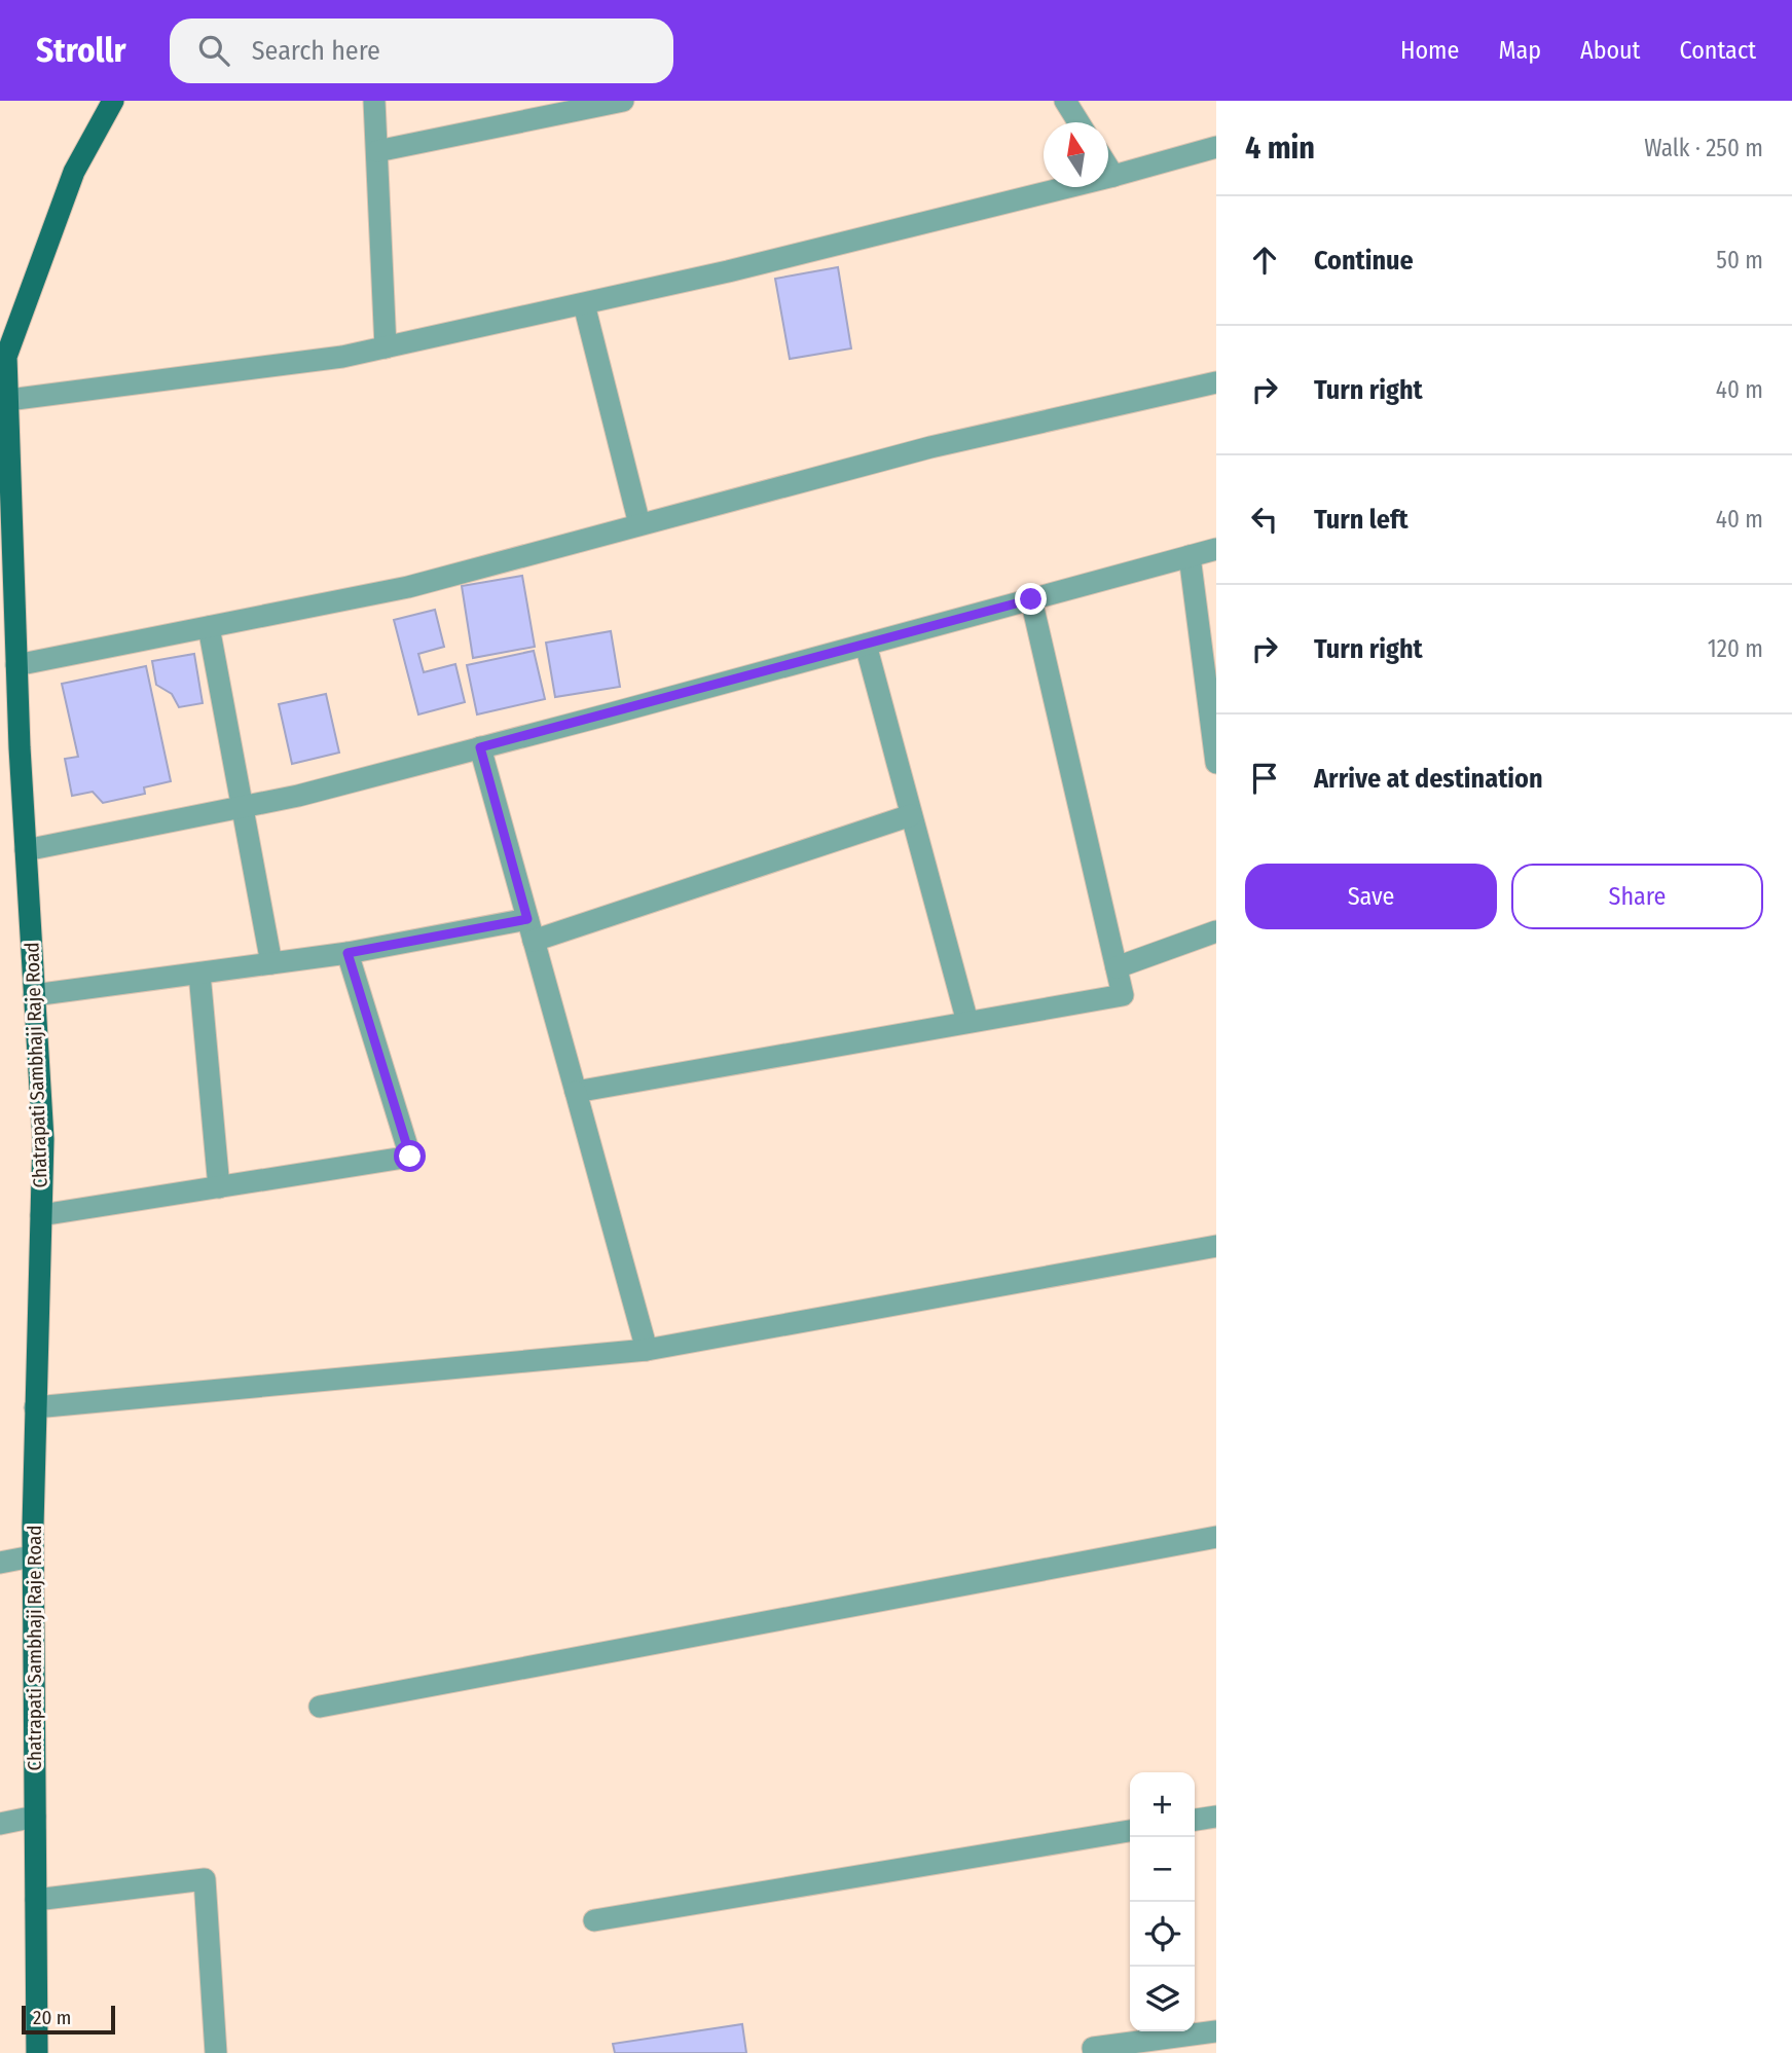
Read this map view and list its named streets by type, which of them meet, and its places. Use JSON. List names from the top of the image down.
{
  "streets": {
    "main road": ["Chatrapati Sambhaji Raje Road"]
  },
  "scale_bar": "20 m",
  "north": "top",
  "page": {
    "header": "Strollr",
    "search": "Search here",
    "nav": [
      "Home",
      "Map",
      "About",
      "Contact"
    ],
    "heading": ["4 min", "Walk · 250 m"],
    "list": [
      ["Continue", "50 m"],
      ["Turn right", "40 m"],
      ["Turn left", "40 m"],
      ["Turn right", "120 m"],
      "Arrive at destination"
    ],
    "buttons": ["Save", "Share"],
    "map_buttons": ["+", "−"],
    "scale": "20 m"
  }
}
